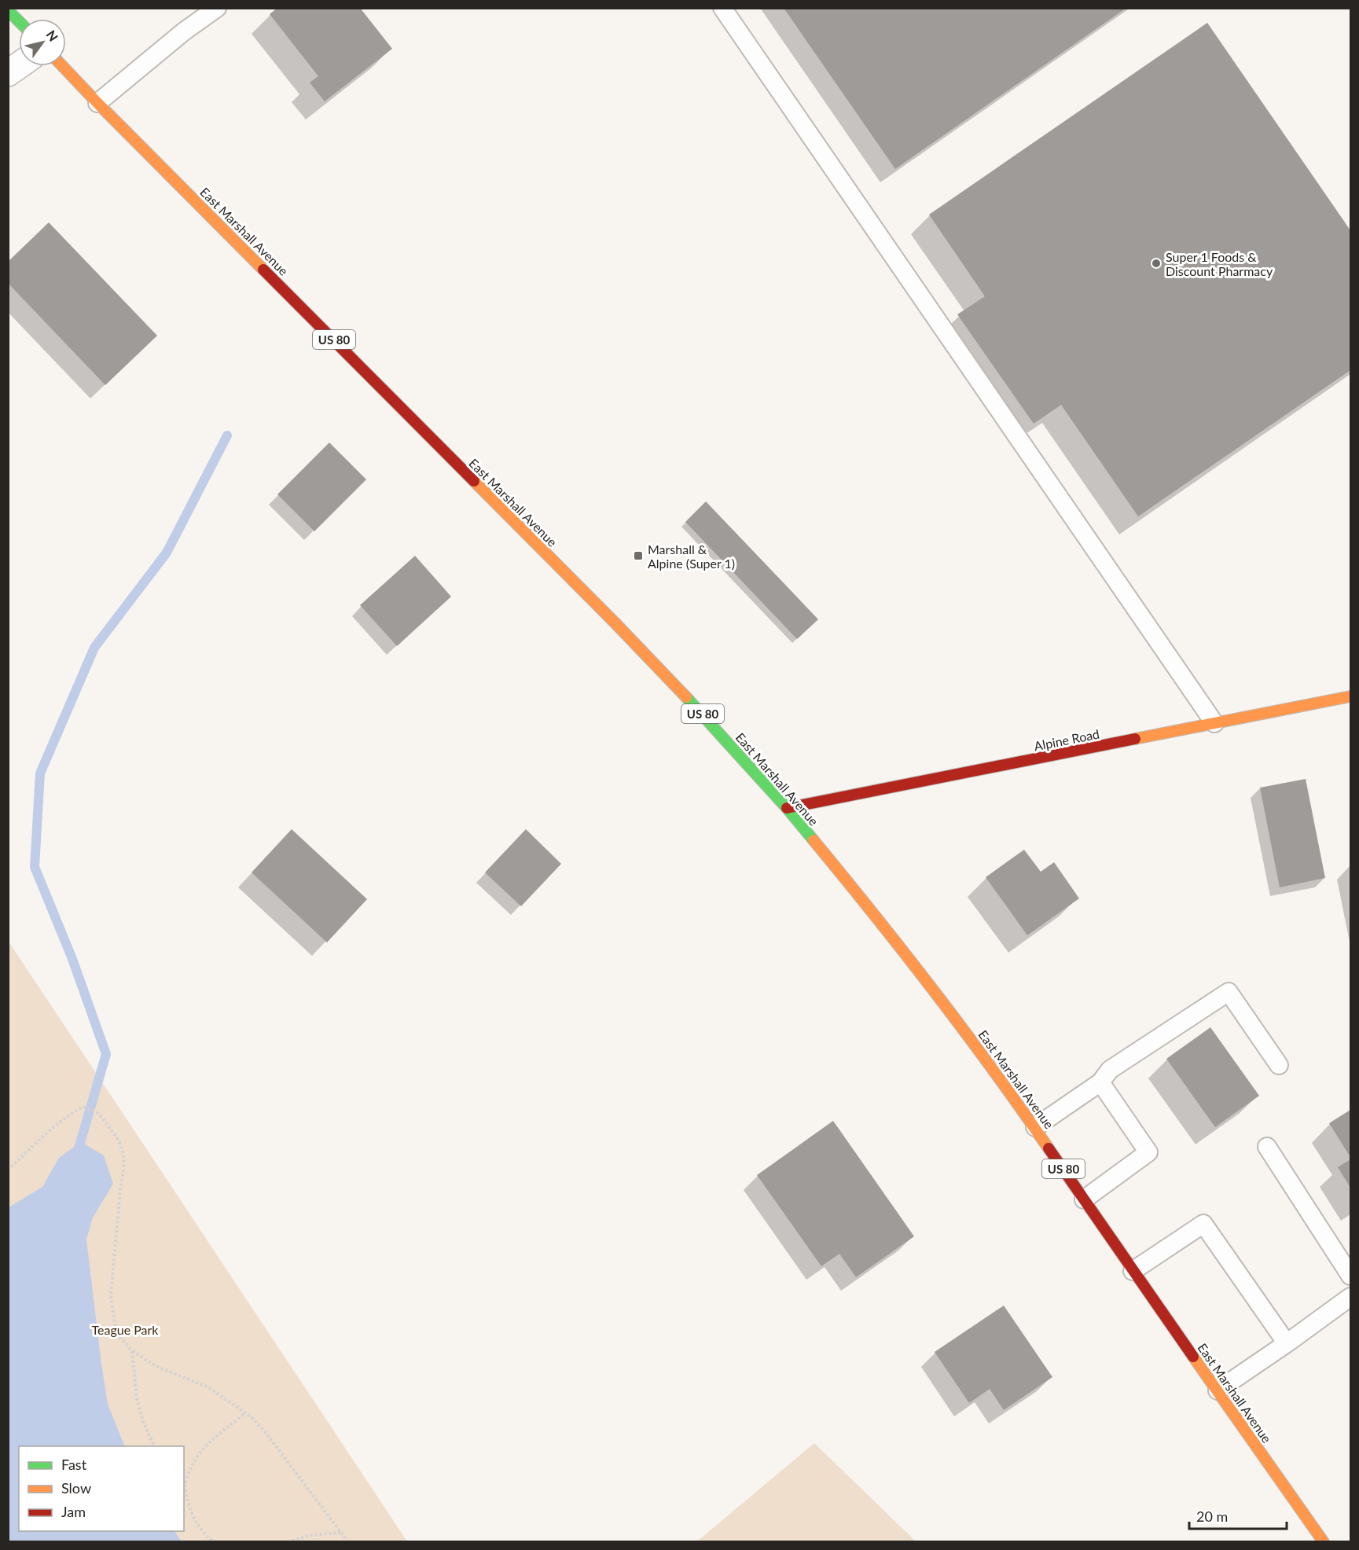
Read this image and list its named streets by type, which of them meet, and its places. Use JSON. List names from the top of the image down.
{
  "streets": {
    "main road": ["East Marshall Avenue", "US 80", "Alpine Road"]
  },
  "crossings": [
    ["East Marshall Avenue", "Alpine Road"]
  ],
  "parks": ["Teague Park"],
  "places": {
    "other": ["Super 1 Foods & Discount Pharmacy"],
    "transit": ["Marshall & Alpine (Super 1)"]
  },
  "legend": ["Fast", "Slow", "Jam"],
  "scale_bar": "20 m",
  "north": "top right"
}
